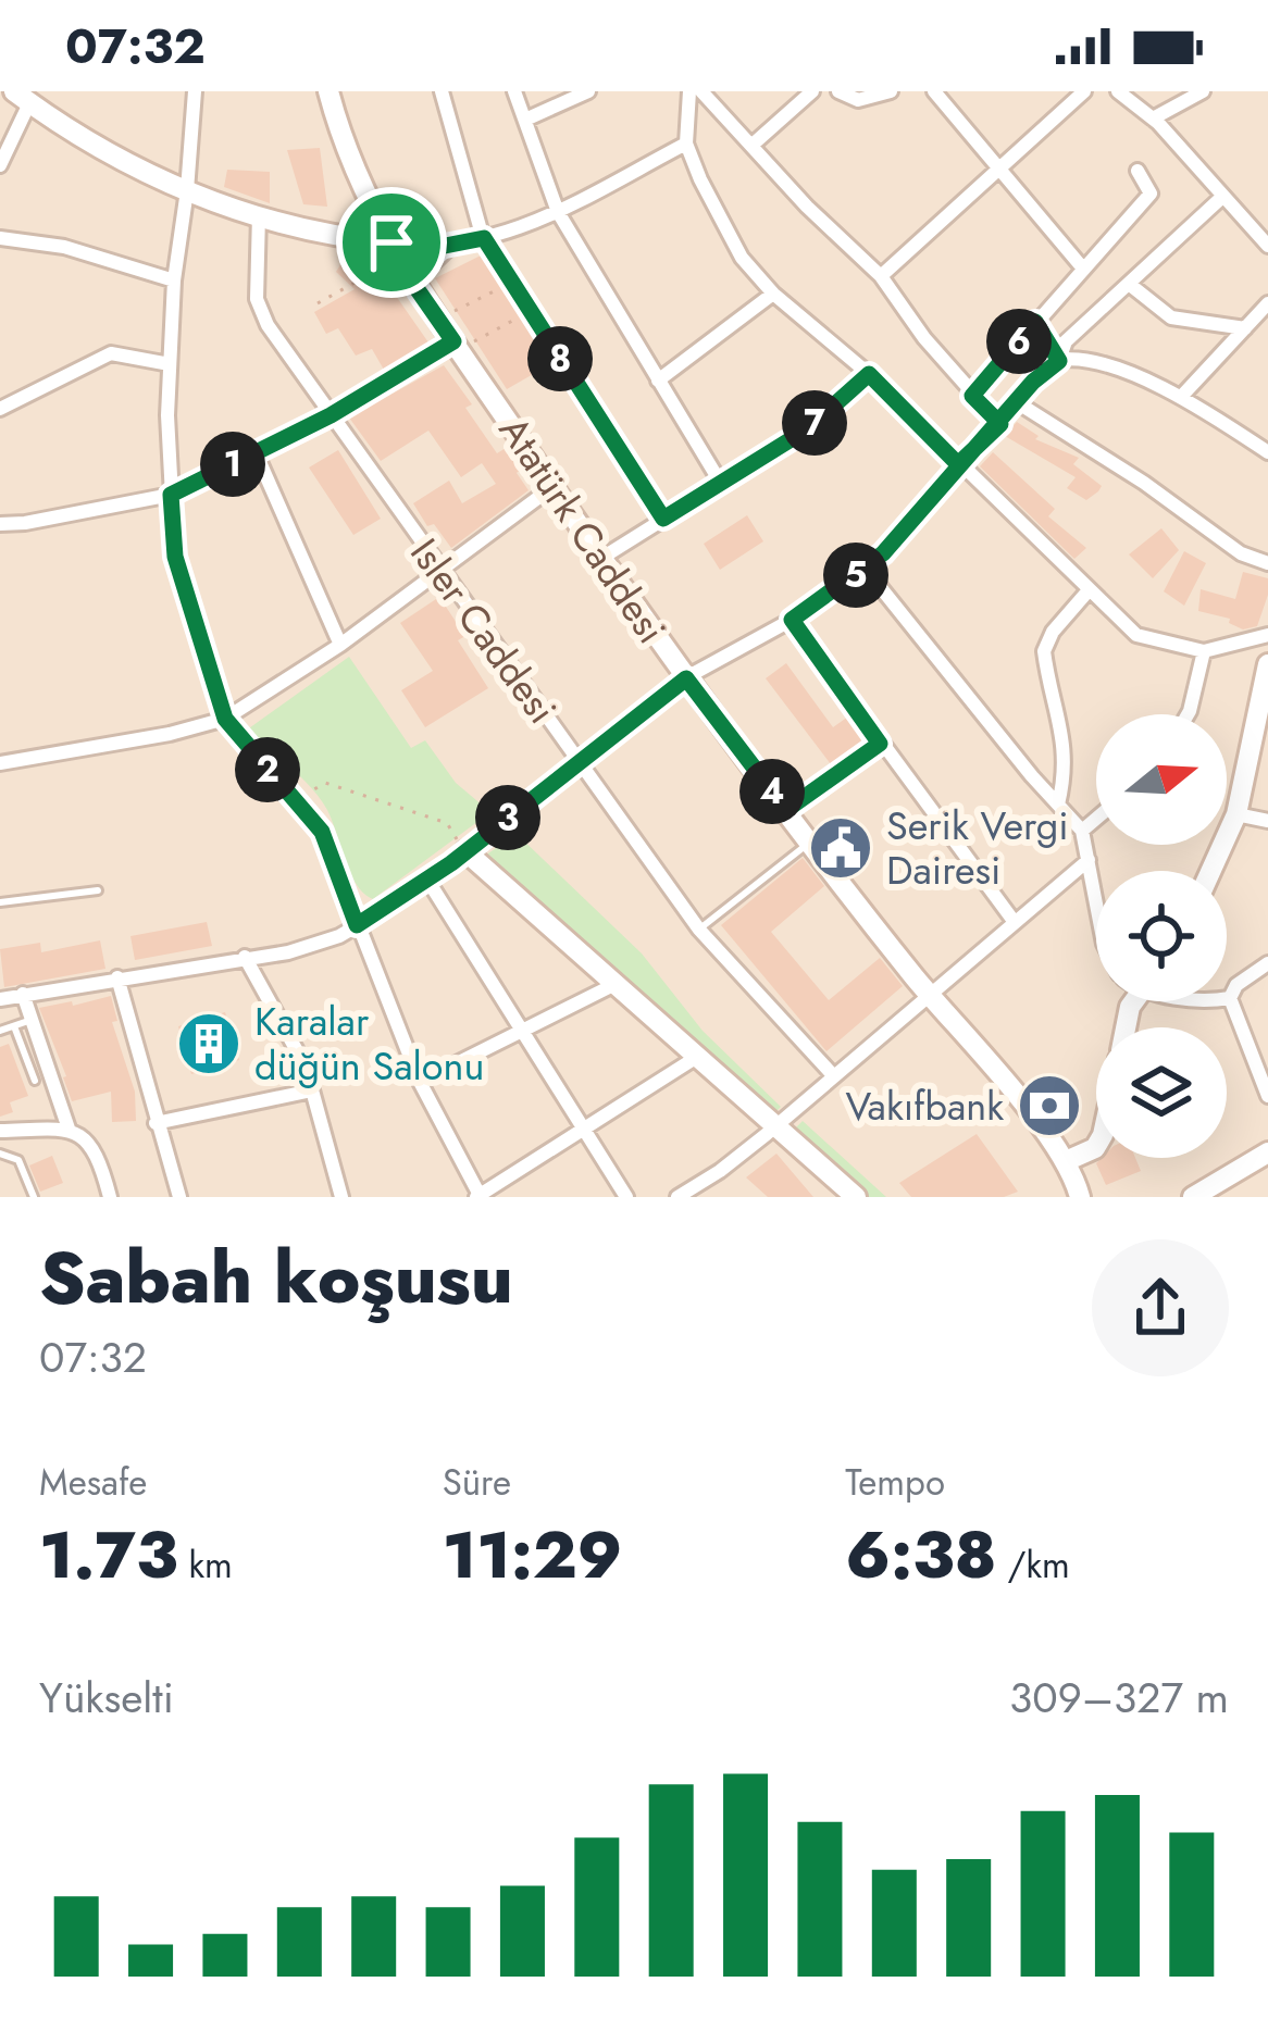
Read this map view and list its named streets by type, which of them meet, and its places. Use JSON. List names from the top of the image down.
{
  "streets": {
    "street": ["Atatürk Caddesi", "Isler Caddesi"]
  },
  "places": {
    "public building": ["Serik Vergi Dairesi"],
    "building": ["Karalar düğün Salonu"],
    "bank": ["Vakıfbank"]
  },
  "north": "right",
  "page": {
    "status": "07:32",
    "pins": [
      "6",
      "8",
      "7",
      "1",
      "5",
      "2",
      "4",
      "3"
    ],
    "heading": ["Sabah koşusu", "07:32"],
    "stats": [
      ["Mesafe", "1.73 km"],
      ["Süre", "11:29"],
      ["Tempo", "6:38 /km"]
    ],
    "chart": ["Yükselti", "309–327 m"]
  }
}
